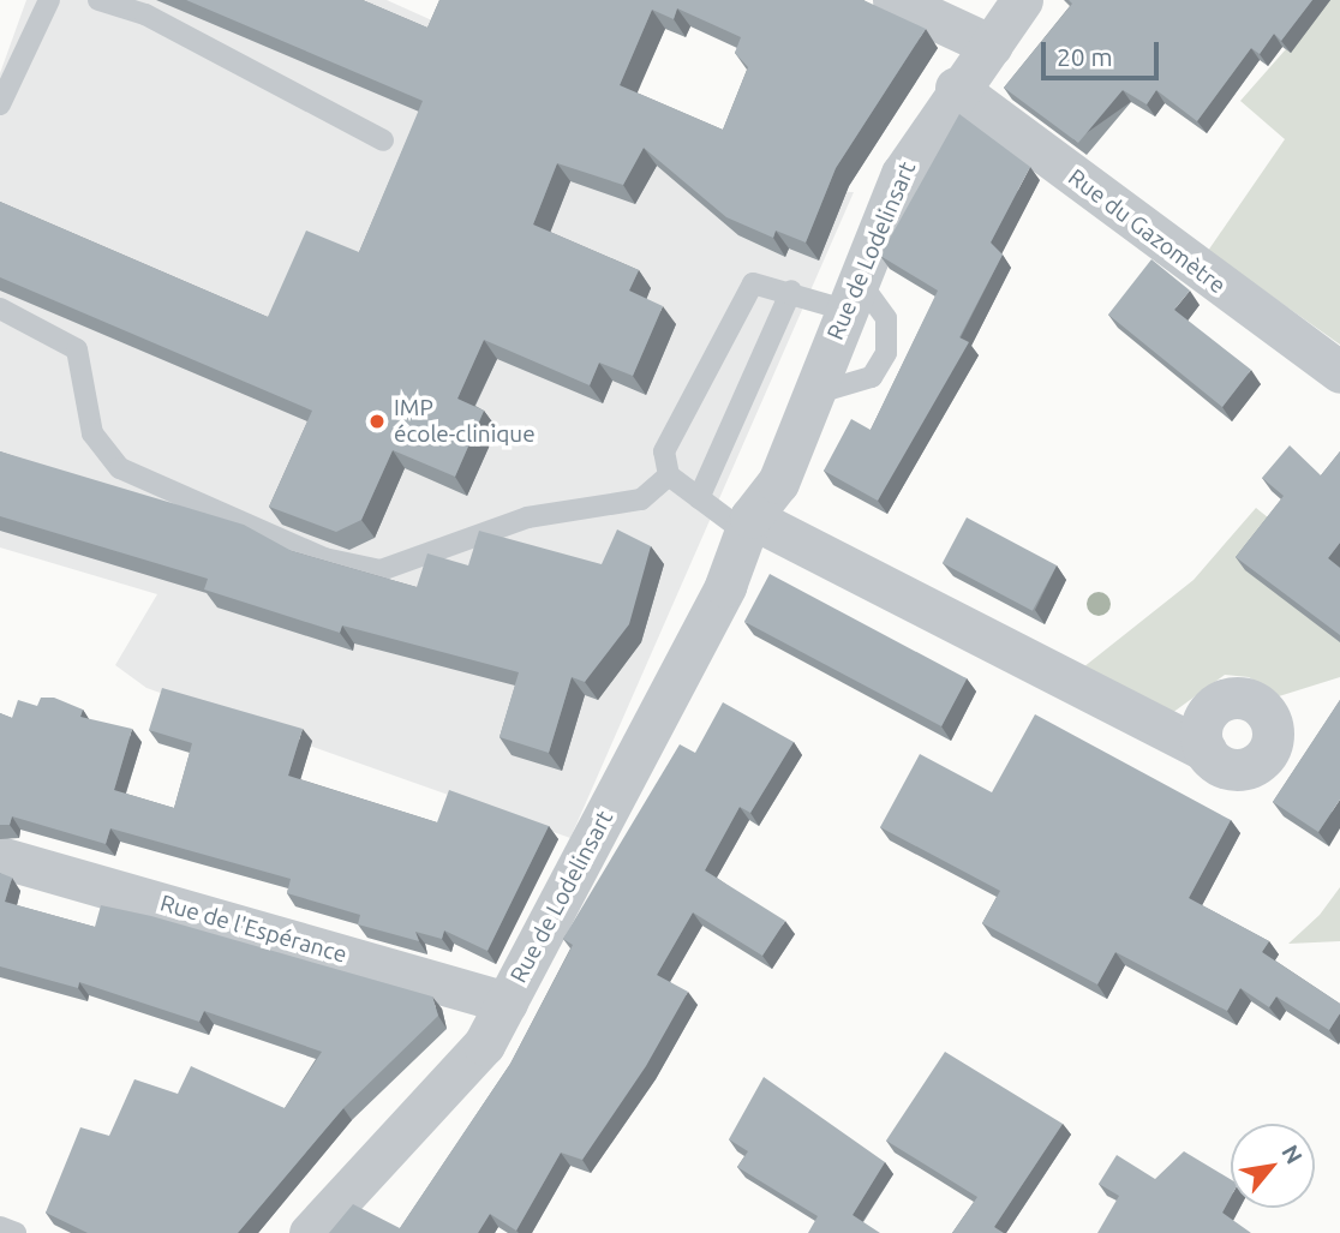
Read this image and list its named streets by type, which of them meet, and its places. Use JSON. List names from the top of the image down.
{
  "streets": {
    "street": ["Rue du Gazomètre", "Rue de Lodelinsart", "Rue de l'Espérance"]
  },
  "crossings": [
    ["Rue du Gazomètre", "Rue de Lodelinsart"],
    ["Rue de Lodelinsart", "Rue de l'Espérance"]
  ],
  "places": ["IMP école-clinique"],
  "scale_bar": "20 m",
  "north": "top right"
}
